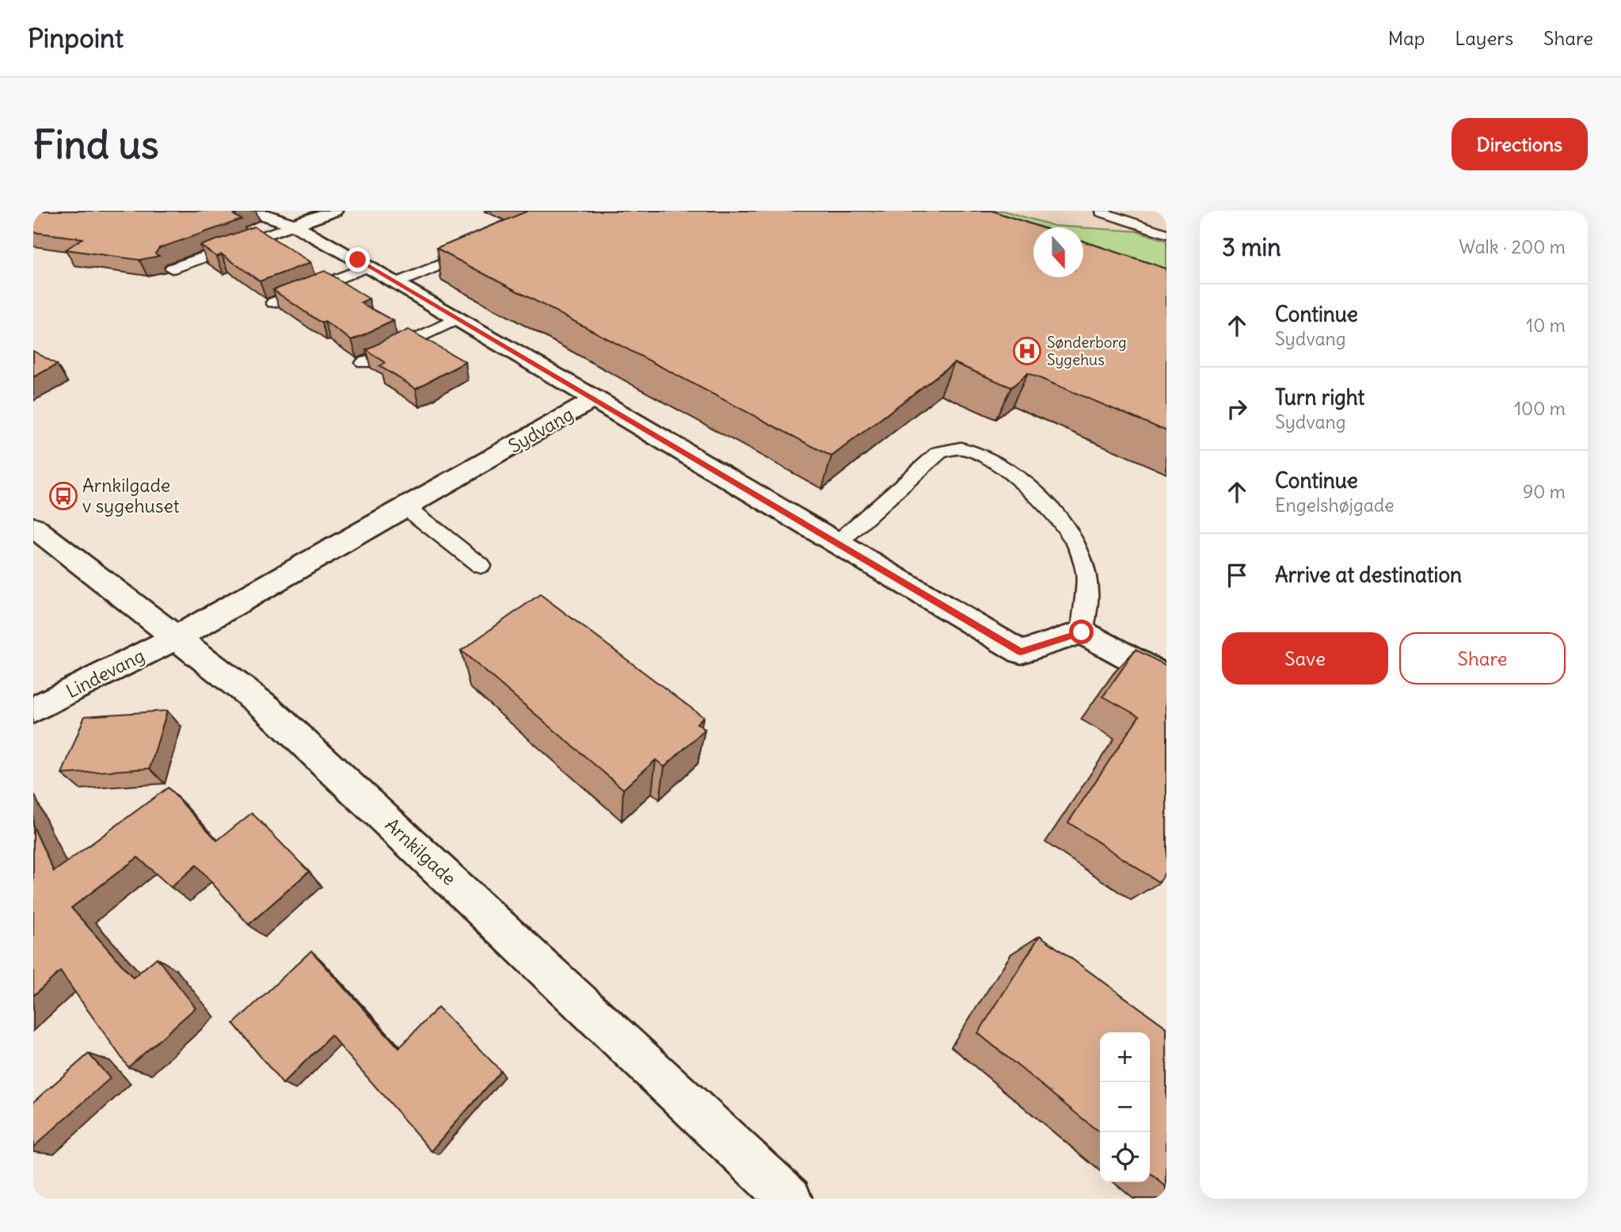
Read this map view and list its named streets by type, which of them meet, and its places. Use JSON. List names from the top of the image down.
{
  "streets": {
    "street": ["Sydvang", "Lindevang", "Arnkilgade"]
  },
  "crossings": [
    ["Sydvang", "Lindevang"],
    ["Sydvang", "Arnkilgade"],
    ["Lindevang", "Arnkilgade"]
  ],
  "places": {
    "hospital": ["Sønderborg Sygehus"],
    "bus stop": ["Arnkilgade v sygehuset"]
  },
  "north": "bottom",
  "page": {
    "header": "Pinpoint",
    "nav": ["Map", "Layers", "Share"],
    "buttons": [
      "Directions",
      ["Save", "Share"]
    ],
    "title": "Find us",
    "heading": ["3 min", "Walk · 200 m"],
    "list": [
      ["Continue", "Sydvang", "10 m"],
      ["Turn right", "Sydvang", "100 m"],
      ["Continue", "Engelshøjgade", "90 m"],
      "Arrive at destination"
    ],
    "map_buttons": ["+", "−"]
  }
}
